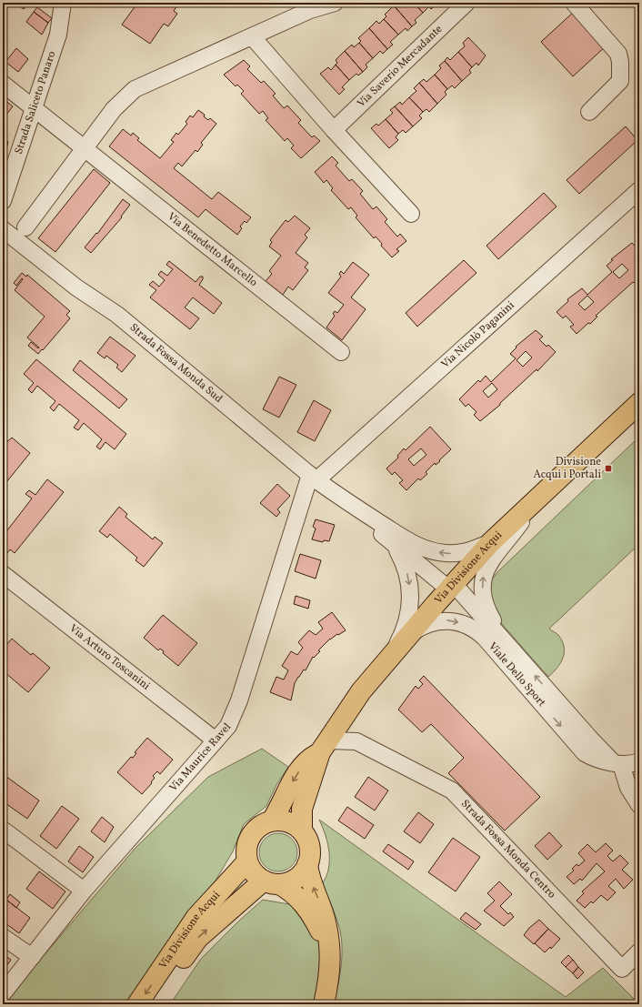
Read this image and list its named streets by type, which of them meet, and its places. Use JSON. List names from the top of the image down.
{
  "streets": {
    "main road": ["Via Divisione Acqui"],
    "street": [
      "Via Saverio Mercadante",
      "Strada Saliceto Panaro",
      "Via Benedetto Marcello",
      "Via Nicolò Paganini",
      "Strada Fossa Monda Sud",
      "Via Arturo Toscanini",
      "Viale Dello Sport",
      "Via Maurice Ravel",
      "Strada Fossa Monda Centro"
    ]
  },
  "crossings": [
    ["Strada Saliceto Panaro", "Via Benedetto Marcello"],
    ["Via Nicolò Paganini", "Strada Fossa Monda Sud"],
    ["Via Nicolò Paganini", "Via Maurice Ravel"],
    ["Strada Fossa Monda Sud", "Via Divisione Acqui"],
    ["Strada Fossa Monda Sud", "Viale Dello Sport"],
    ["Strada Fossa Monda Sud", "Via Maurice Ravel"],
    ["Via Divisione Acqui", "Viale Dello Sport"],
    ["Via Divisione Acqui", "Strada Fossa Monda Centro"],
    ["Via Arturo Toscanini", "Via Maurice Ravel"]
  ],
  "places": {
    "transit": ["Divisione Acqui i Portali"]
  }
}
